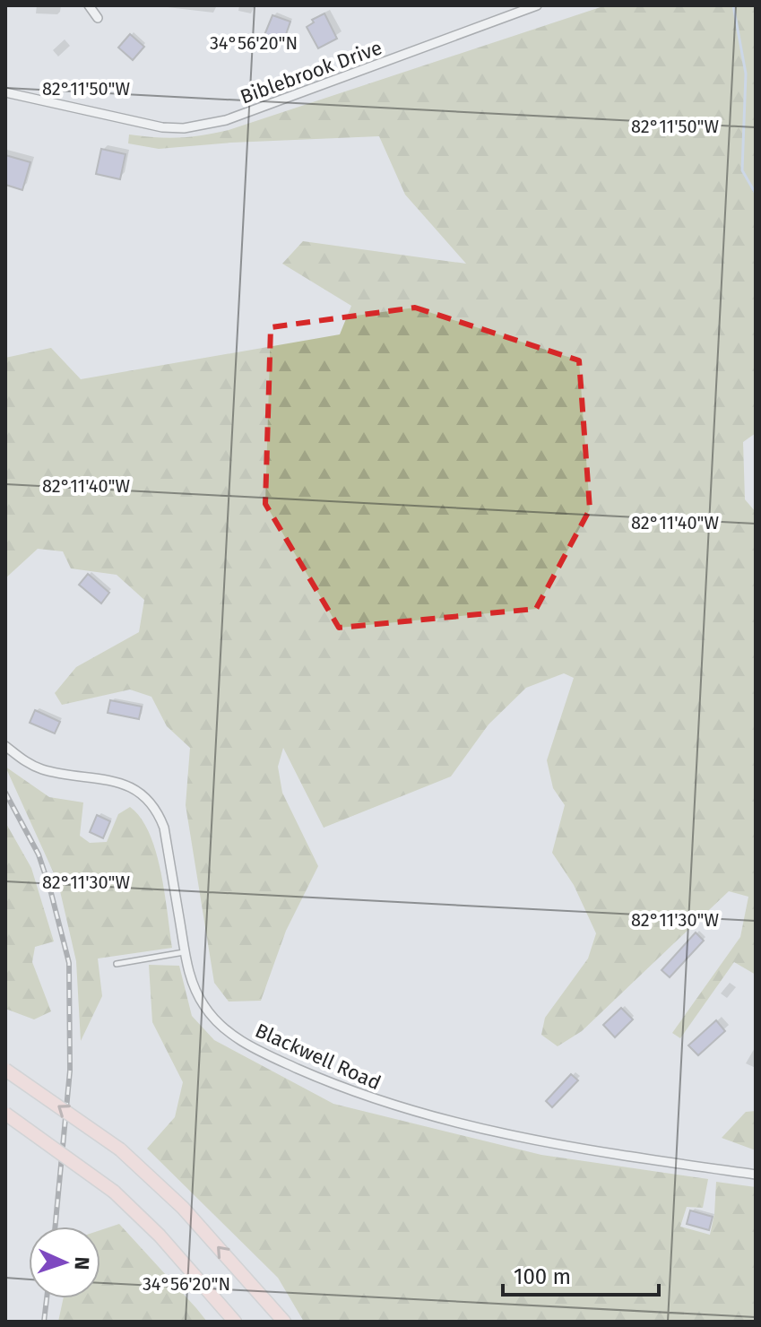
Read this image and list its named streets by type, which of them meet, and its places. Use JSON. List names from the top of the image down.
{
  "streets": {
    "street": ["Biblebrook Drive", "Blackwell Road"]
  },
  "scale_bar": "100 m",
  "north": "right",
  "coordinates": [
    "34°56'20\"N",
    "82°11'50\"W",
    "82°11'40\"W",
    "82°11'30\"W"
  ]
}
